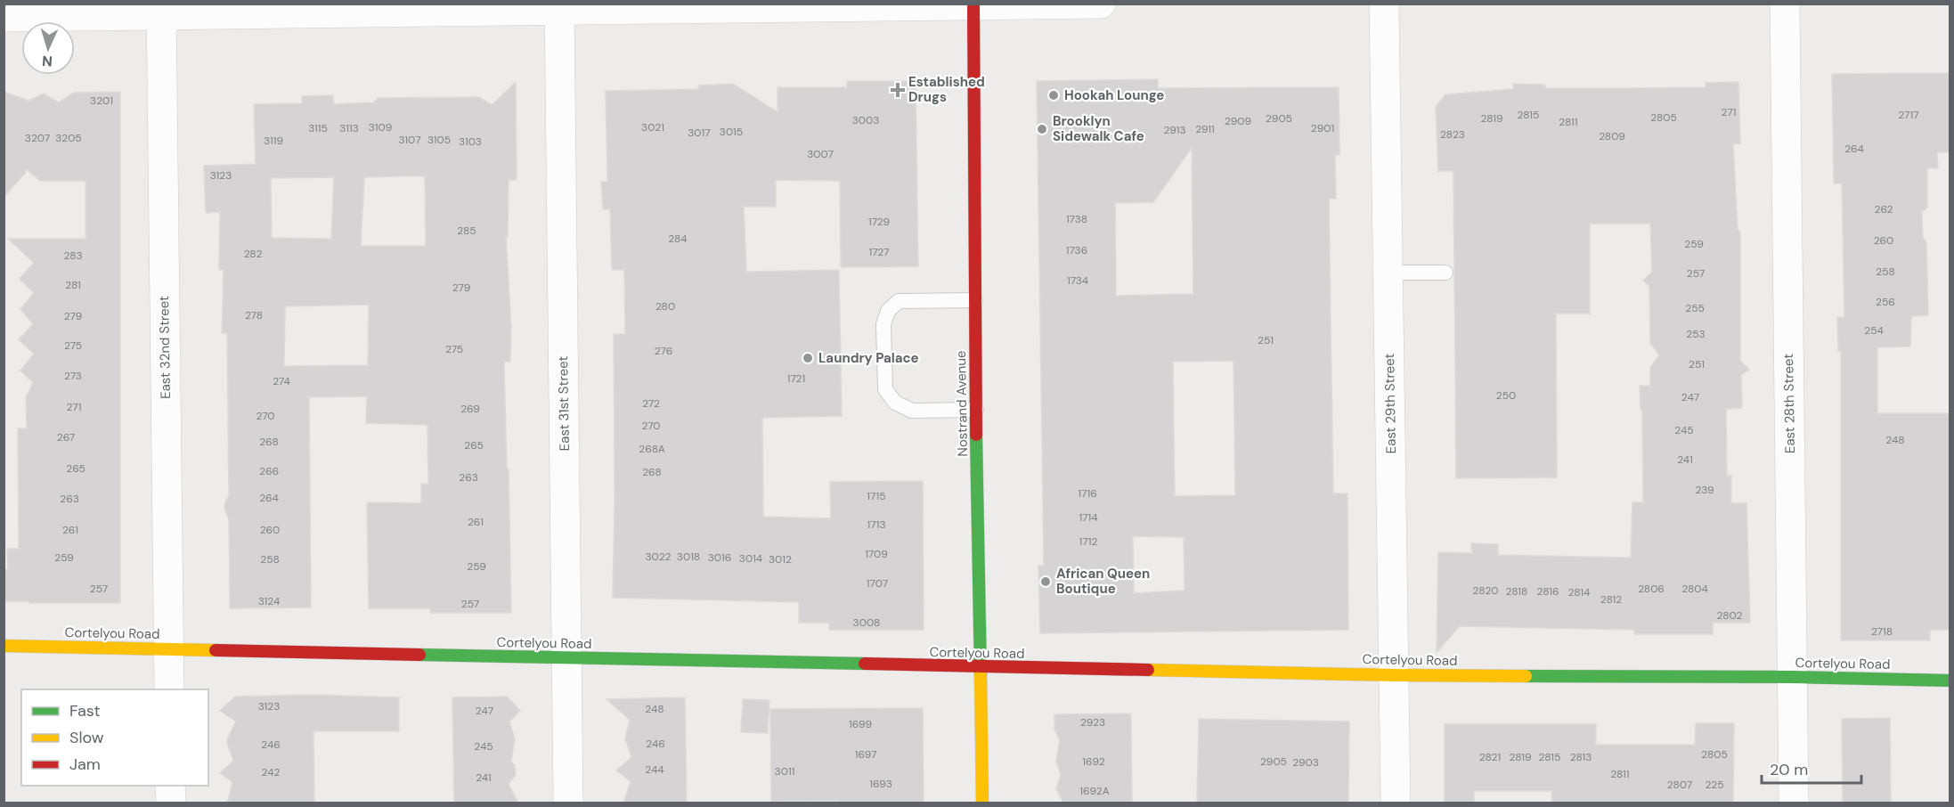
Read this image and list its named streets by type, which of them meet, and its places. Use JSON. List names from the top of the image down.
{
  "streets": {
    "street": [
      "East 32nd Street",
      "East 31st Street",
      "Nostrand Avenue",
      "East 29th Street",
      "East 28th Street",
      "Cortelyou Road"
    ]
  },
  "crossings": [
    ["East 32nd Street", "Cortelyou Road"],
    ["East 31st Street", "Cortelyou Road"],
    ["Nostrand Avenue", "Cortelyou Road"],
    ["East 29th Street", "Cortelyou Road"],
    ["East 28th Street", "Cortelyou Road"]
  ],
  "places": {
    "health": ["Established Drugs"],
    "other": [
      "Hookah Lounge",
      "Brooklyn Sidewalk Cafe",
      "Laundry Palace",
      "African Queen Boutique"
    ]
  },
  "house_numbers": [
    "3201",
    "271",
    "2815",
    "2717",
    "2805",
    "2905",
    "2819",
    "3003",
    "2909",
    "2811",
    "3109",
    "3021",
    "3115",
    "3113",
    "2901",
    "2911",
    "2913",
    "3015",
    "3017",
    "2823",
    "2809",
    "3207",
    "3205",
    "3107",
    "3105",
    "3119",
    "3103",
    "264",
    "3007",
    "3123",
    "262",
    "1738",
    "1729",
    "285",
    "284",
    "260",
    "259",
    "1736",
    "1727",
    "282",
    "283",
    "258",
    "257",
    "1734",
    "281",
    "279",
    "256",
    "280",
    "255",
    "278",
    "279",
    "254",
    "253",
    "251",
    "275",
    "275",
    "276",
    "251",
    "273",
    "1721",
    "274",
    "250",
    "247",
    "272",
    "271",
    "269",
    "270",
    "270",
    "245",
    "267",
    "248",
    "268",
    "265",
    "268A",
    "241",
    "265",
    "266",
    "268",
    "263",
    "239",
    "1716",
    "1715",
    "264",
    "263",
    "1714",
    "261",
    "1713",
    "261",
    "260",
    "1712",
    "1709",
    "3022",
    "3018",
    "259",
    "3016",
    "3014",
    "258",
    "3012",
    "259",
    "1707",
    "257",
    "2806",
    "2804",
    "2820",
    "2818",
    "2816",
    "2814",
    "2812",
    "3124",
    "257",
    "2802",
    "3008",
    "2718",
    "3123",
    "248",
    "247",
    "2923",
    "1699",
    "246",
    "246",
    "245",
    "1697",
    "2805",
    "2821",
    "2819",
    "2815",
    "2813",
    "1692",
    "2905",
    "2903",
    "244",
    "3011",
    "242",
    "2811",
    "241",
    "1693",
    "2807",
    "225",
    "1692A"
  ],
  "legend": ["Fast", "Slow", "Jam"],
  "scale_bar": "20 m",
  "north": "bottom"
}
